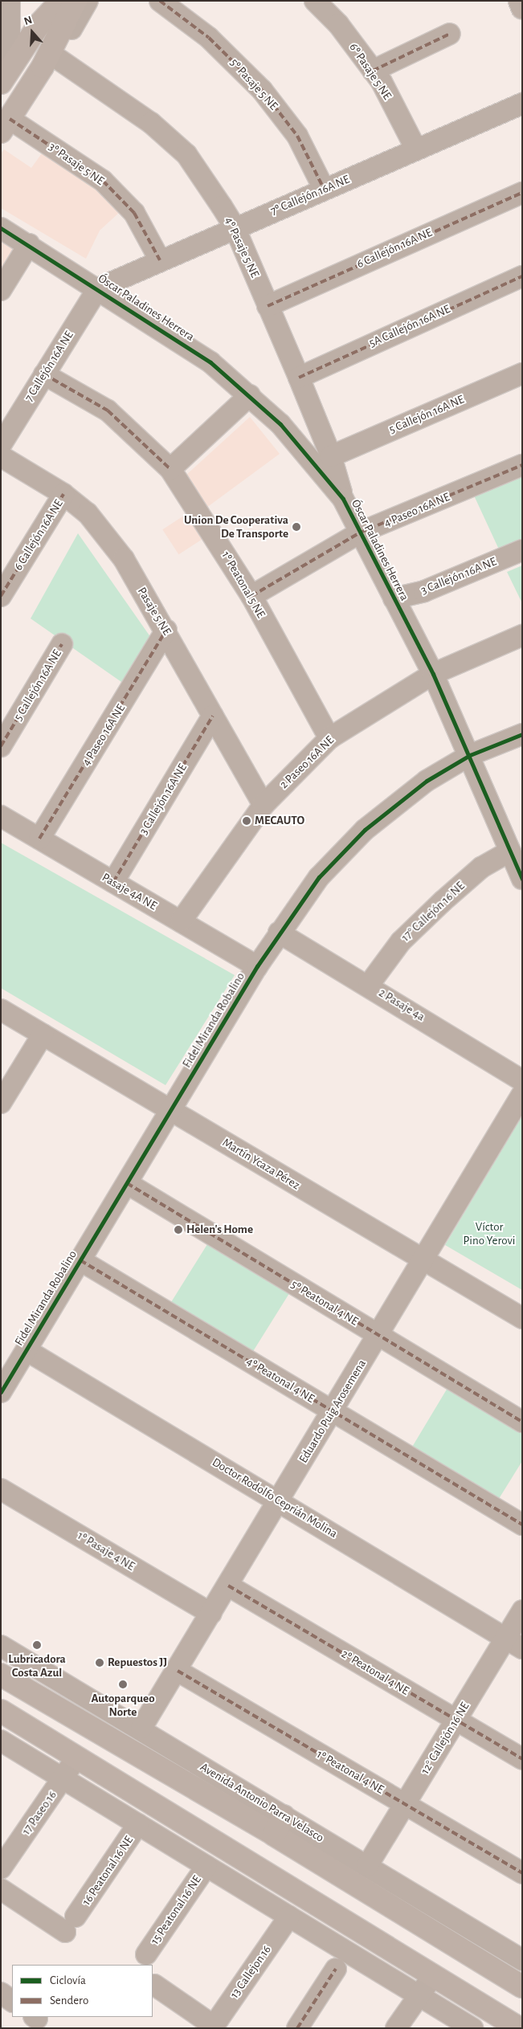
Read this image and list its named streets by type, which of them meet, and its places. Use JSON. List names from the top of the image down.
{
  "streets": {
    "main road": ["Avenida Antonio Parra Velasco"],
    "street": [
      "6º Pasaje 5 NE",
      "5º Pasaje 5 NE",
      "3º Pasaje 5 NE",
      "7º Callejón 16A NE",
      "4º Pasaje 5 NE",
      "6 Callejón 16A NE",
      "Óscar Paladines Herrera",
      "5A Callejón 16A NE",
      "7 Callejón 16A NE",
      "5 Callejón 16A NE",
      "4 Paseo 16A NE",
      "3 Callejón 16A NE",
      "1º Peatonal 5 NE",
      "Pasaje 5 NE",
      "2 Paseo 16A NE",
      "Pasaje 4A NE",
      "17° Callejón 16 NE",
      "2 Pasaje 4a",
      "Fidel Miranda Robalino",
      "Martín Ycaza Pérez",
      "5º Peatonal 4 NE",
      "4º Peatonal 4 NE",
      "Eduardo Puig Arosemena",
      "Doctor Rodolfo Ceprián Molina",
      "1º Pasaje 4 NE",
      "2º Peatonal 4 NE",
      "12° Callejón 16 NE",
      "1º Peatonal 4 NE",
      "17 Paseo 16",
      "16 Peatonal 16 NE",
      "15 Peatonal 16 NE",
      "13 Callejon 16"
    ]
  },
  "crossings": [
    ["6º Pasaje 5 NE", "7º Callejón 16A NE"],
    ["5º Pasaje 5 NE", "7º Callejón 16A NE"],
    ["3º Pasaje 5 NE", "7º Callejón 16A NE"],
    ["7º Callejón 16A NE", "4º Pasaje 5 NE"],
    ["7º Callejón 16A NE", "Óscar Paladines Herrera"],
    ["7º Callejón 16A NE", "7 Callejón 16A NE"],
    ["4º Pasaje 5 NE", "6 Callejón 16A NE"],
    ["4º Pasaje 5 NE", "Óscar Paladines Herrera"],
    ["4º Pasaje 5 NE", "5A Callejón 16A NE"],
    ["4º Pasaje 5 NE", "5 Callejón 16A NE"],
    ["6 Callejón 16A NE", "Pasaje 5 NE"],
    ["Óscar Paladines Herrera", "7 Callejón 16A NE"],
    ["Óscar Paladines Herrera", "4 Paseo 16A NE"],
    ["Óscar Paladines Herrera", "3 Callejón 16A NE"],
    ["Óscar Paladines Herrera", "2 Paseo 16A NE"],
    ["Óscar Paladines Herrera", "17° Callejón 16 NE"],
    ["Óscar Paladines Herrera", "Fidel Miranda Robalino"],
    ["7 Callejón 16A NE", "1º Peatonal 5 NE"],
    ["4 Paseo 16A NE", "1º Peatonal 5 NE"],
    ["4 Paseo 16A NE", "Pasaje 5 NE"],
    ["4 Paseo 16A NE", "Pasaje 4A NE"],
    ["3 Callejón 16A NE", "Pasaje 5 NE"],
    ["3 Callejón 16A NE", "Pasaje 4A NE"],
    ["1º Peatonal 5 NE", "2 Paseo 16A NE"],
    ["Pasaje 5 NE", "2 Paseo 16A NE"],
    ["2 Paseo 16A NE", "Pasaje 4A NE"],
    ["Pasaje 4A NE", "Fidel Miranda Robalino"],
    ["17° Callejón 16 NE", "2 Pasaje 4a"],
    ["2 Pasaje 4a", "Fidel Miranda Robalino"],
    ["Fidel Miranda Robalino", "Martín Ycaza Pérez"],
    ["Fidel Miranda Robalino", "5º Peatonal 4 NE"],
    ["Fidel Miranda Robalino", "4º Peatonal 4 NE"],
    ["Fidel Miranda Robalino", "Doctor Rodolfo Ceprián Molina"],
    ["Martín Ycaza Pérez", "Eduardo Puig Arosemena"],
    ["5º Peatonal 4 NE", "Eduardo Puig Arosemena"],
    ["4º Peatonal 4 NE", "Eduardo Puig Arosemena"],
    ["Eduardo Puig Arosemena", "Doctor Rodolfo Ceprián Molina"],
    ["Eduardo Puig Arosemena", "1º Pasaje 4 NE"],
    ["Eduardo Puig Arosemena", "2º Peatonal 4 NE"],
    ["Eduardo Puig Arosemena", "1º Peatonal 4 NE"],
    ["Eduardo Puig Arosemena", "Avenida Antonio Parra Velasco"],
    ["Doctor Rodolfo Ceprián Molina", "12° Callejón 16 NE"],
    ["2º Peatonal 4 NE", "12° Callejón 16 NE"],
    ["12° Callejón 16 NE", "1º Peatonal 4 NE"],
    ["12° Callejón 16 NE", "Avenida Antonio Parra Velasco"]
  ],
  "parks": ["Víctor Pino Yerovi"],
  "places": [
    "Union De Cooperativa De Transporte",
    "MECAUTO",
    "Helen's Home",
    "Lubricadora Costa Azul",
    "Repuestos JJ",
    "Autoparqueo Norte"
  ],
  "legend": ["Ciclovía", "Sendero"],
  "north": "top"
}
